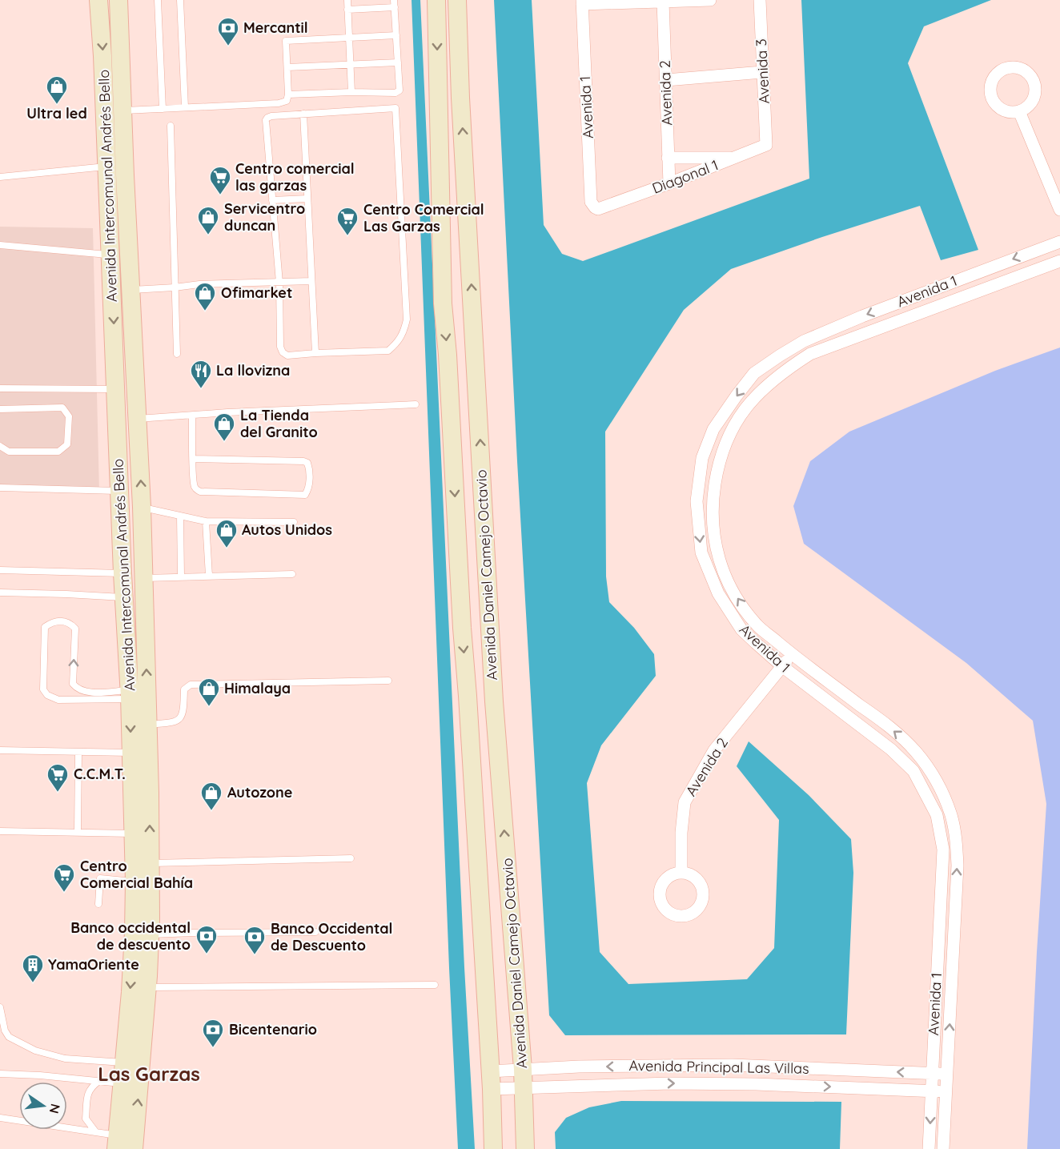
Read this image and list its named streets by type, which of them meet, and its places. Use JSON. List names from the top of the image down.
{
  "streets": {
    "main road": ["Avenida Intercomunal Andrés Bello", "Avenida Daniel Camejo Octavio"],
    "street": [
      "Avenida 3",
      "Avenida 2",
      "Avenida 1",
      "Diagonal 1",
      "Avenida Principal Las Villas"
    ]
  },
  "crossings": [
    ["Avenida 3", "Diagonal 1"],
    ["Avenida 2", "Avenida 1"],
    ["Avenida 2", "Diagonal 1"],
    ["Avenida 1", "Diagonal 1"],
    ["Avenida 1", "Avenida Principal Las Villas"],
    ["Avenida Daniel Camejo Octavio", "Avenida Principal Las Villas"]
  ],
  "districts": ["Las Garzas"],
  "places": {
    "bank": [
      "Mercantil",
      "Banco occidental de descuento",
      "Banco Occidental de Descuento",
      "Bicentenario"
    ],
    "shop": [
      "Ultra led",
      "Servicentro duncan",
      "Ofimarket",
      "La Tienda del Granito",
      "Autos Unidos",
      "Himalaya",
      "Autozone"
    ],
    "supermarket": [
      "Centro comercial las garzas",
      "Centro Comercial Las Garzas",
      "C.C.M.T.",
      "Centro Comercial Bahía"
    ],
    "restaurant": ["La llovizna"],
    "building": ["YamaOriente"]
  },
  "north": "right"
}
